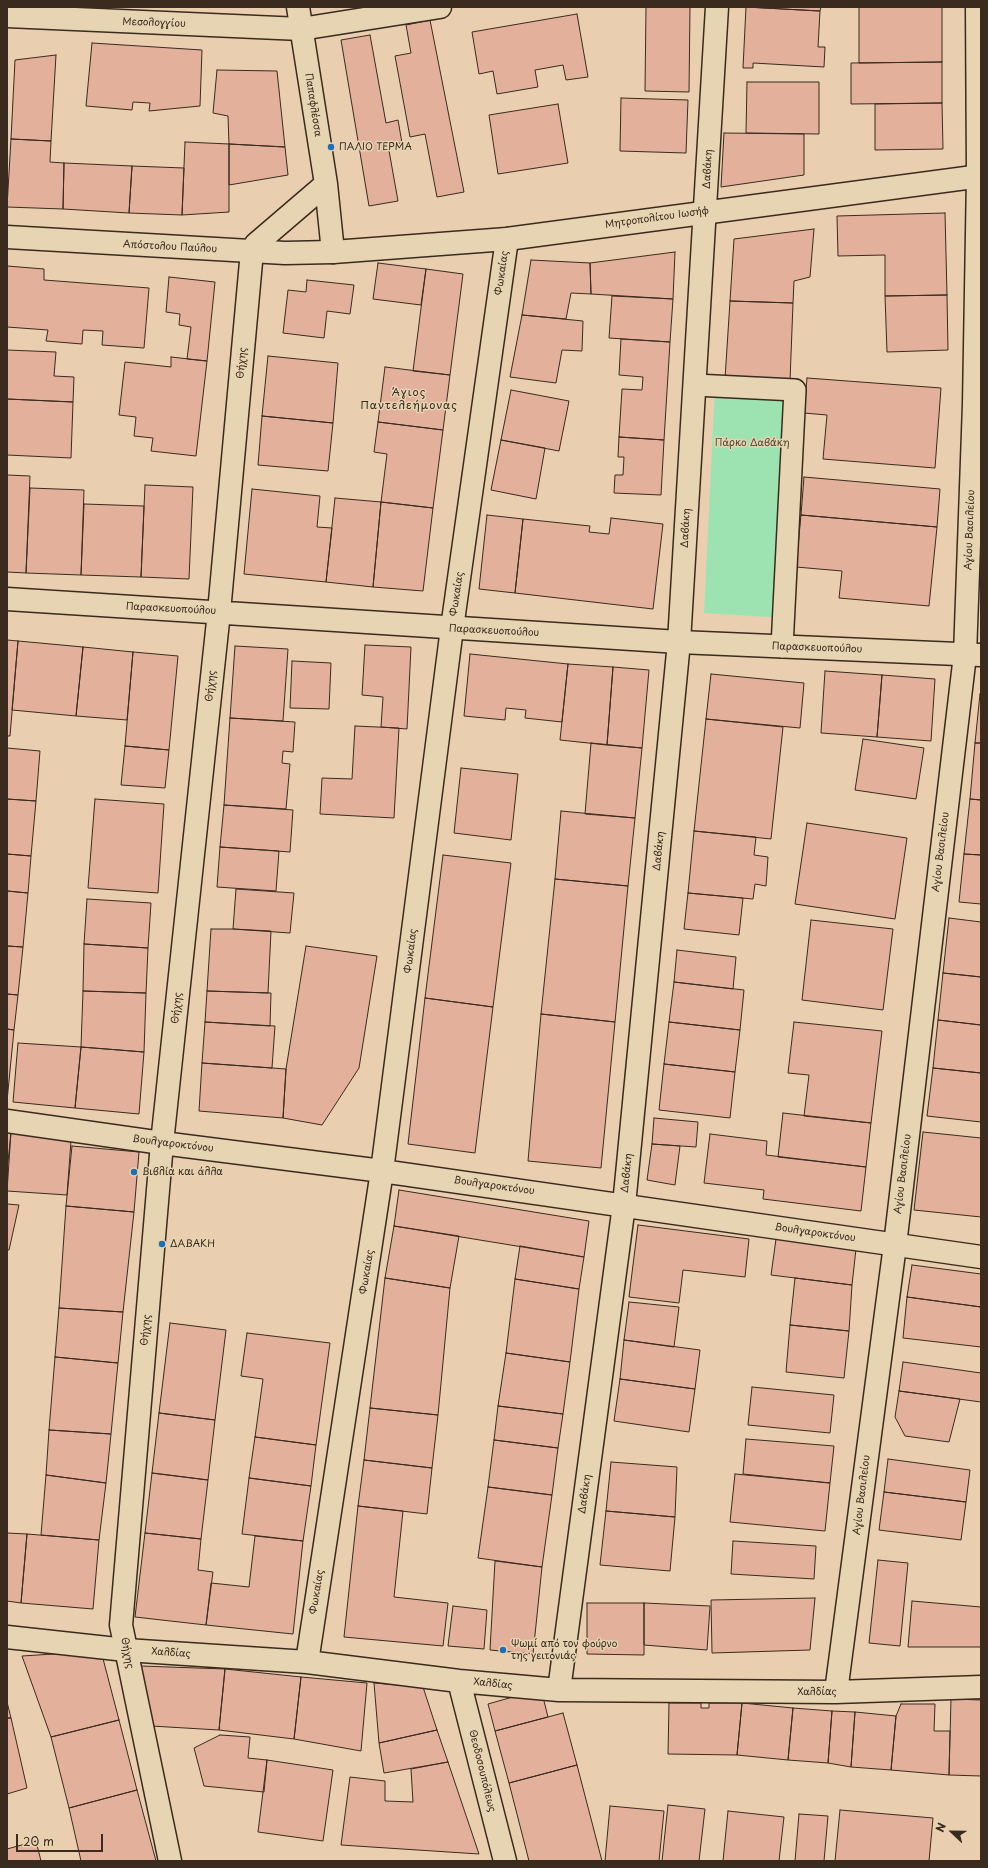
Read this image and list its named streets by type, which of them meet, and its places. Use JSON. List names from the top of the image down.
{
  "streets": {
    "street": [
      "Μεσολογγίου",
      "Παπαφλέσσα",
      "Δαβάκη",
      "Μητροπολίτου Ιωσήφ",
      "Απόστολου Παύλου",
      "Φωκαίας",
      "Θήχης",
      "Αγίου Βασιλείου",
      "Παρασκευοπούλου",
      "Βουλγαροκτόνου",
      "Χαλδίας",
      "Θεοδοσουπόλεως"
    ]
  },
  "crossings": [
    ["Μεσολογγίου", "Παπαφλέσσα"],
    ["Παπαφλέσσα", "Μητροπολίτου Ιωσήφ"],
    ["Παπαφλέσσα", "Απόστολου Παύλου"],
    ["Δαβάκη", "Μητροπολίτου Ιωσήφ"],
    ["Δαβάκη", "Παρασκευοπούλου"],
    ["Δαβάκη", "Βουλγαροκτόνου"],
    ["Δαβάκη", "Χαλδίας"],
    ["Μητροπολίτου Ιωσήφ", "Απόστολου Παύλου"],
    ["Μητροπολίτου Ιωσήφ", "Φωκαίας"],
    ["Μητροπολίτου Ιωσήφ", "Αγίου Βασιλείου"],
    ["Απόστολου Παύλου", "Θήχης"],
    ["Φωκαίας", "Παρασκευοπούλου"],
    ["Φωκαίας", "Βουλγαροκτόνου"],
    ["Φωκαίας", "Χαλδίας"],
    ["Θήχης", "Παρασκευοπούλου"],
    ["Θήχης", "Βουλγαροκτόνου"],
    ["Θήχης", "Χαλδίας"],
    ["Αγίου Βασιλείου", "Παρασκευοπούλου"],
    ["Αγίου Βασιλείου", "Βουλγαροκτόνου"],
    ["Αγίου Βασιλείου", "Χαλδίας"],
    ["Χαλδίας", "Θεοδοσουπόλεως"]
  ],
  "districts": ["Άγιος Παντελεήμονας"],
  "parks": ["Πάρκο Δαβάκη"],
  "places": [
    "ΠΑΛΙΟ ΤΕΡΜΑ",
    "Βιβλία και άλλα",
    "ΔΑΒΑΚΗ",
    "Ψωμί από τον φούρνο της γειτονιάς"
  ],
  "scale_bar": "20 m",
  "north": "left"
}
